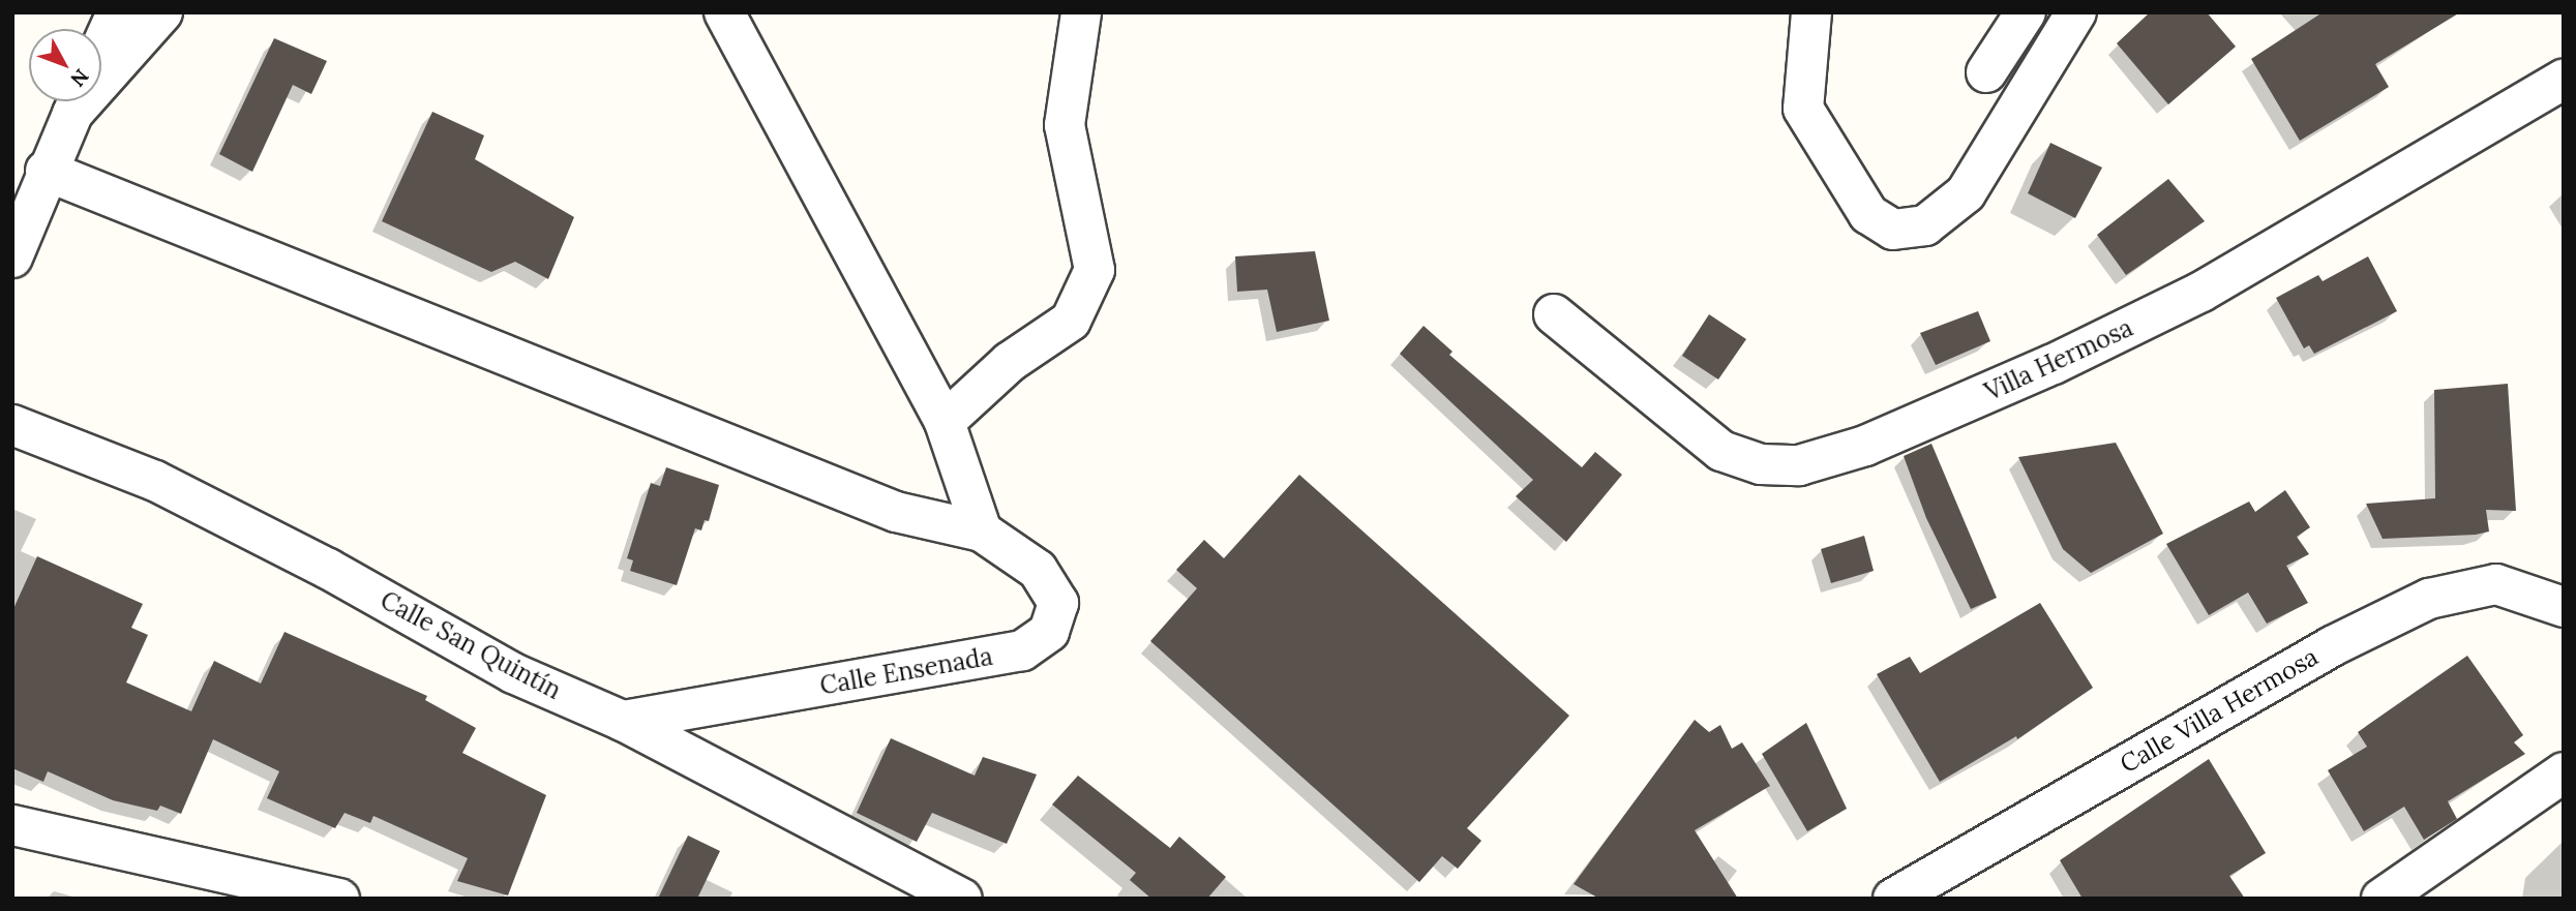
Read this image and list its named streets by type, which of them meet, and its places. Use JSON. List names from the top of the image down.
{
  "streets": {
    "street": [
      "Villa Hermosa",
      "Calle San Quintín",
      "Calle Ensenada",
      "Calle Villa Hermosa"
    ]
  },
  "crossings": [
    ["Calle San Quintín", "Calle Ensenada"]
  ],
  "north": "bottom right"
}
